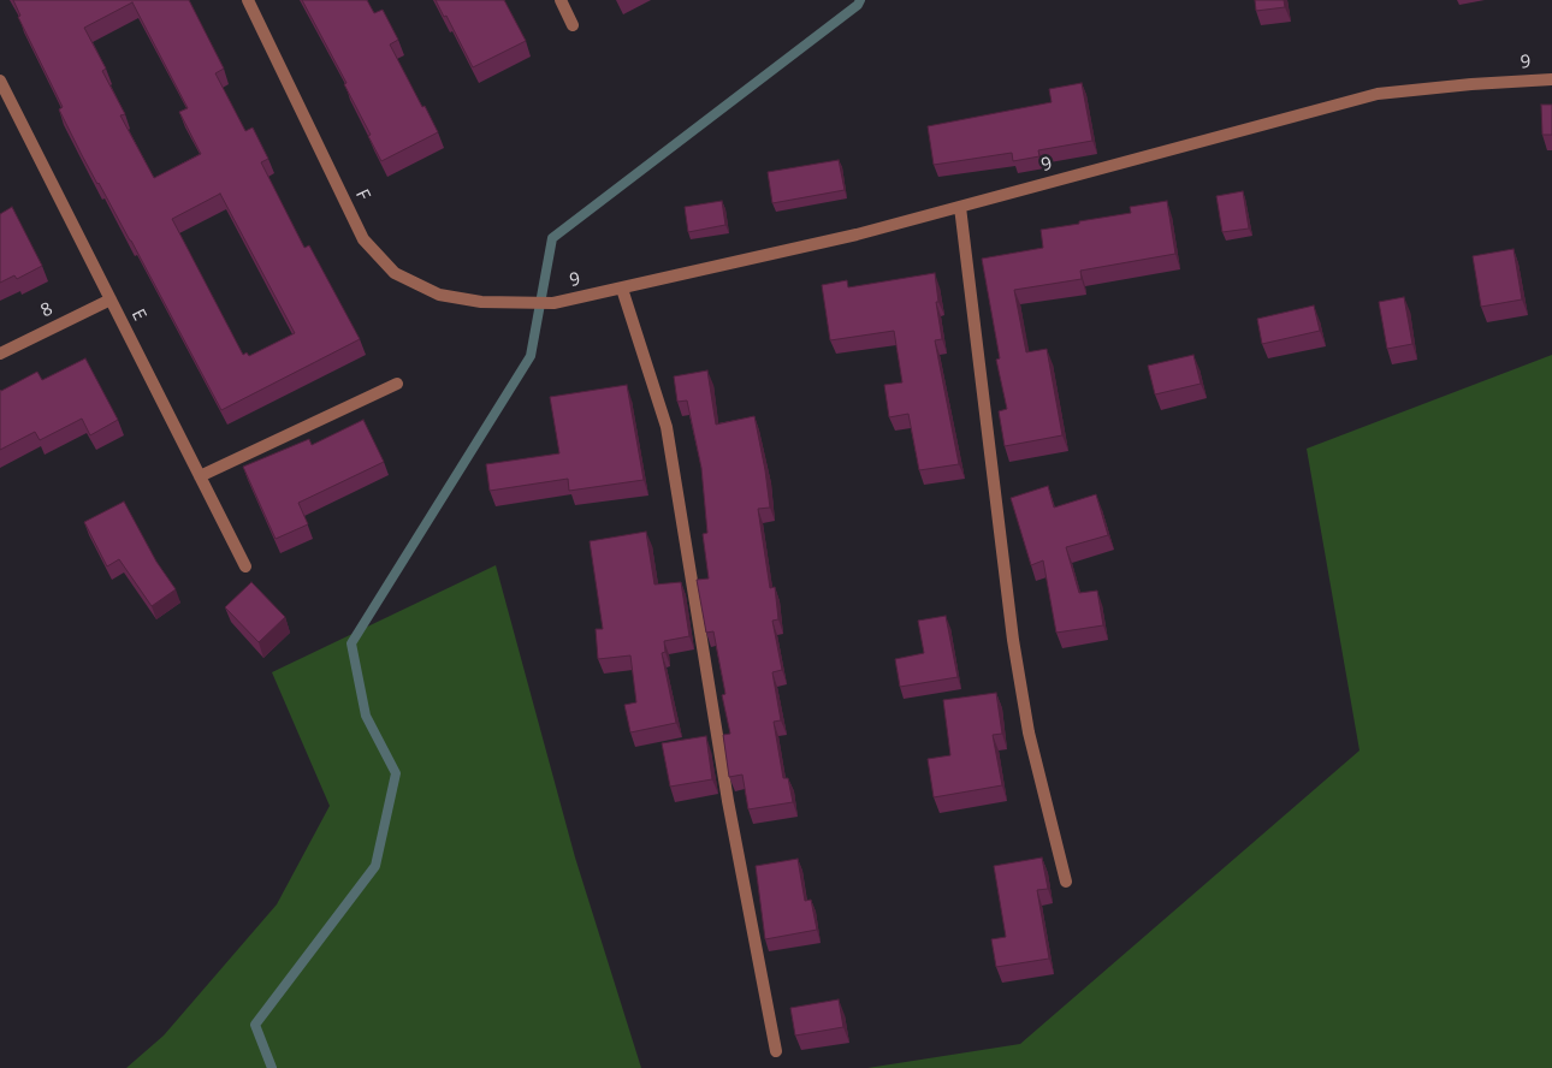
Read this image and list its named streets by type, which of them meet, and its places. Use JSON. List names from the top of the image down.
{
  "streets": {
    "street": [
      "9",
      "F",
      "8",
      "E"
    ]
  },
  "crossings": [
    ["9", "F"],
    ["8", "E"]
  ]
}
